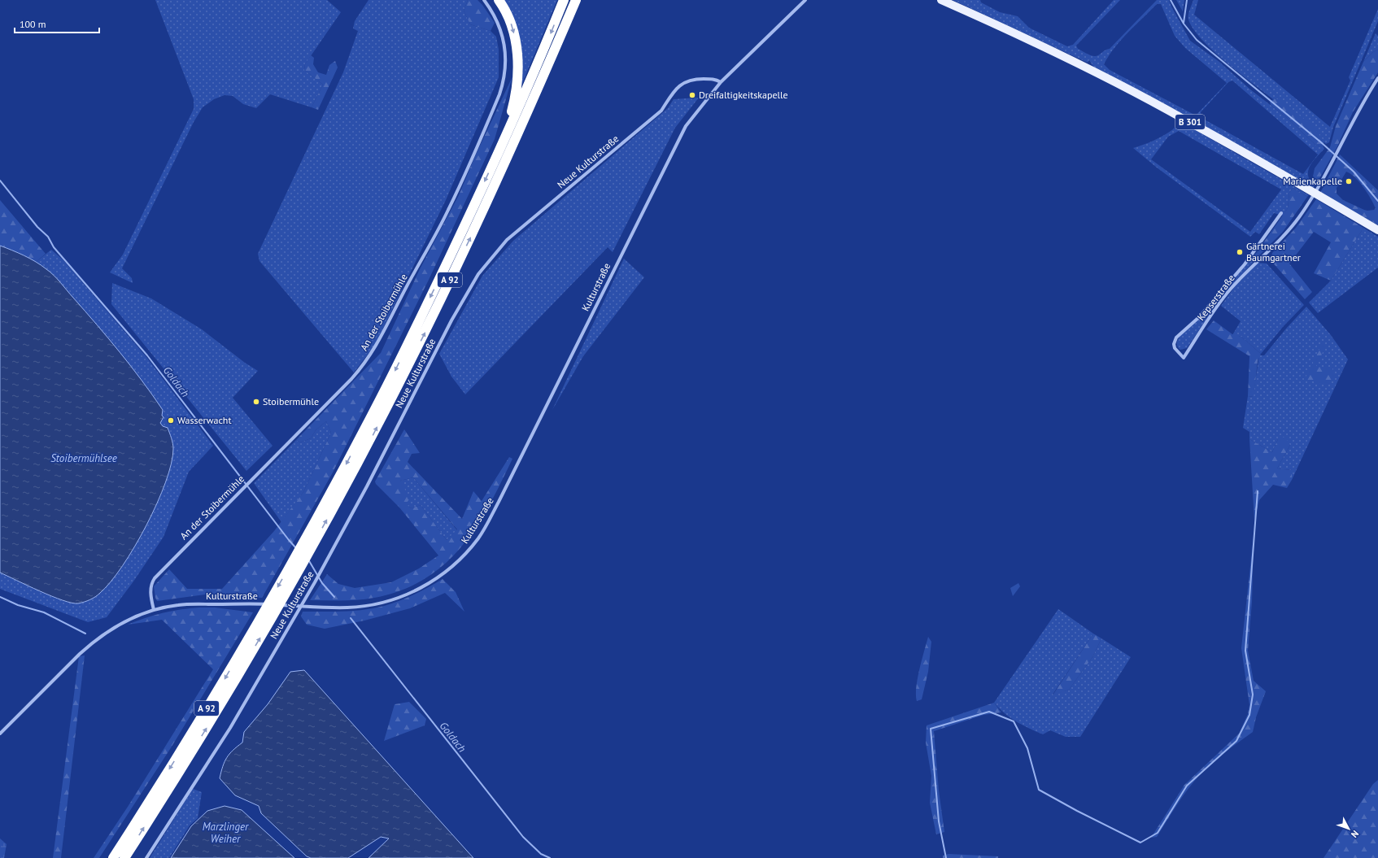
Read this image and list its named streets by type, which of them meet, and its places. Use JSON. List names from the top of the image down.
{
  "streets": {
    "highway": ["A 92"],
    "main road": ["B 301"],
    "street": [
      "Neue Kulturstraße",
      "Kulturstraße",
      "Kepserstraße",
      "An der Stoibermühle"
    ]
  },
  "crossings": [
    ["Neue Kulturstraße", "Kulturstraße"],
    ["Kulturstraße", "An der Stoibermühle"]
  ],
  "water": ["Goldach", "Stoibermühlsee", "Marzlinger Weiher"],
  "places": [
    "Dreifaltigkeitskapelle",
    "Marienkapelle",
    "Gärtnerei Baumgartner",
    "Stoibermühle",
    "Wasserwacht"
  ],
  "scale_bar": "100 m",
  "north": "bottom right"
}
